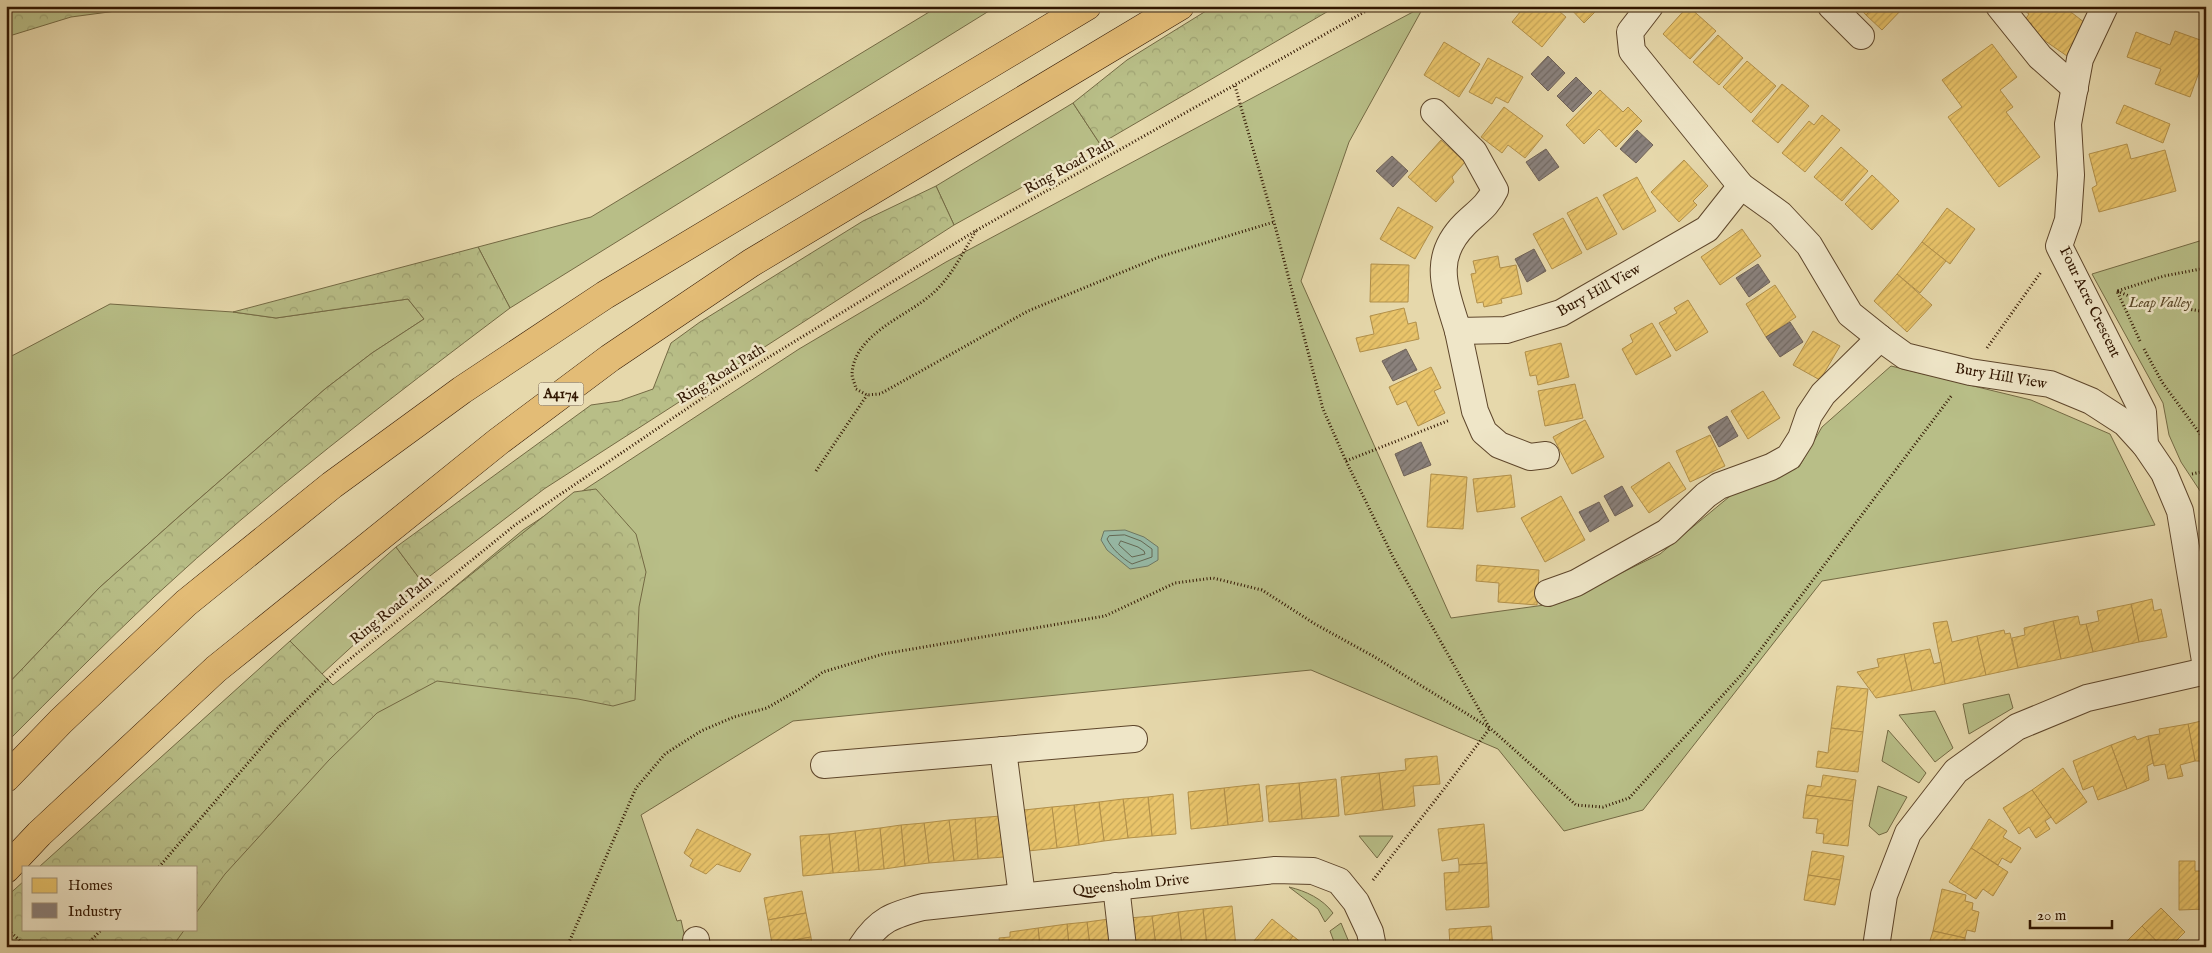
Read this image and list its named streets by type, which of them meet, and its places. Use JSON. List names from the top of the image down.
{
  "streets": {
    "highway": ["A4174"],
    "street": ["Bury Hill View", "Four Acre Crescent", "Queensholm Drive"],
    "path": ["Ring Road Path"]
  },
  "crossings": [
    ["Bury Hill View", "Four Acre Crescent"]
  ],
  "parks": ["Leap Valley"],
  "legend": ["Homes", "Industry"],
  "scale_bar": "20 m"
}
